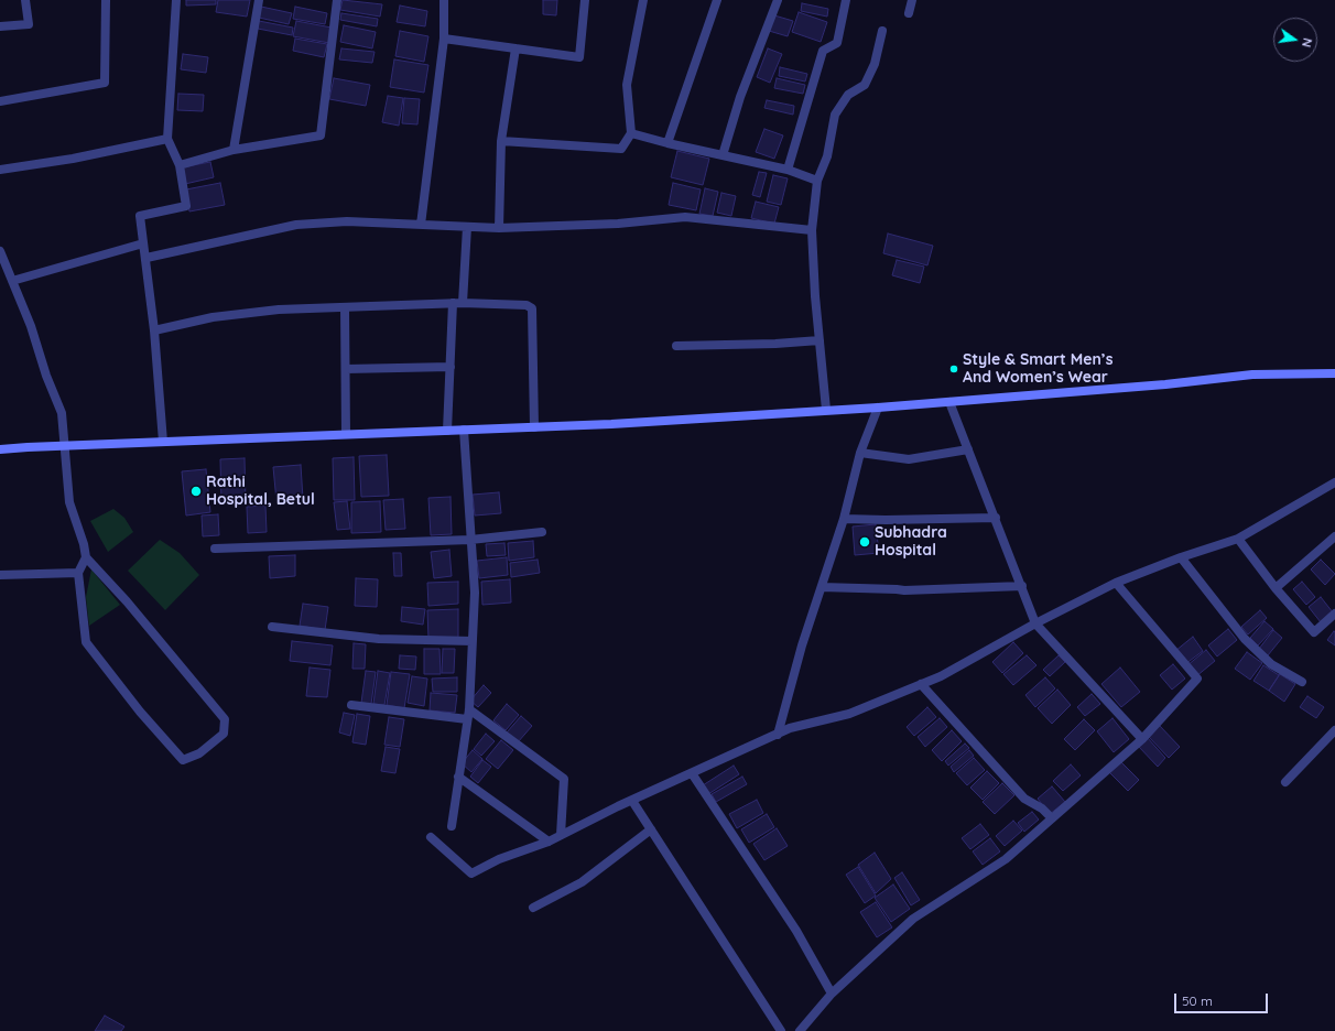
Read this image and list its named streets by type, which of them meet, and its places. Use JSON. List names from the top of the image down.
{
  "places": ["Style & Smart Men’s And Women’s Wear", "Rathi Hospital, Betul", "Subhadra Hospital"],
  "scale_bar": "50 m",
  "north": "right"
}
